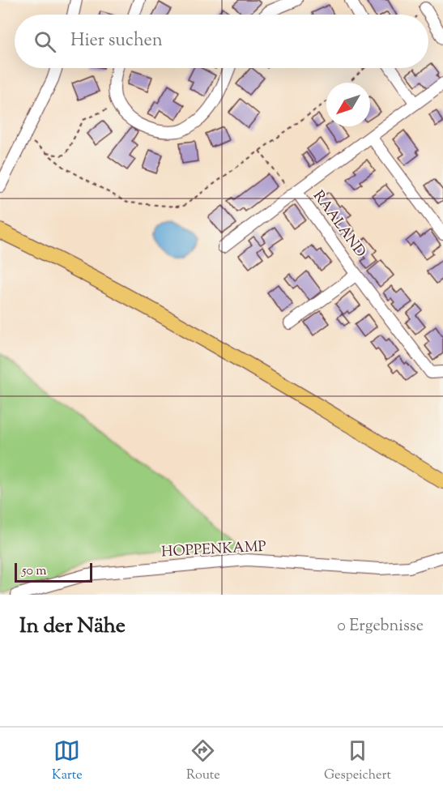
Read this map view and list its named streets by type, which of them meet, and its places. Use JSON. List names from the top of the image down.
{
  "streets": {
    "street": ["RAALAND", "HOPPENKAMP"]
  },
  "scale_bar": "50 m",
  "north": "bottom left",
  "page": {
    "search": "Hier suchen",
    "scale": "50 m",
    "heading": ["In der Nähe", "0 Ergebnisse"],
    "nav": ["Karte", "Route", "Gespeichert"]
  }
}
